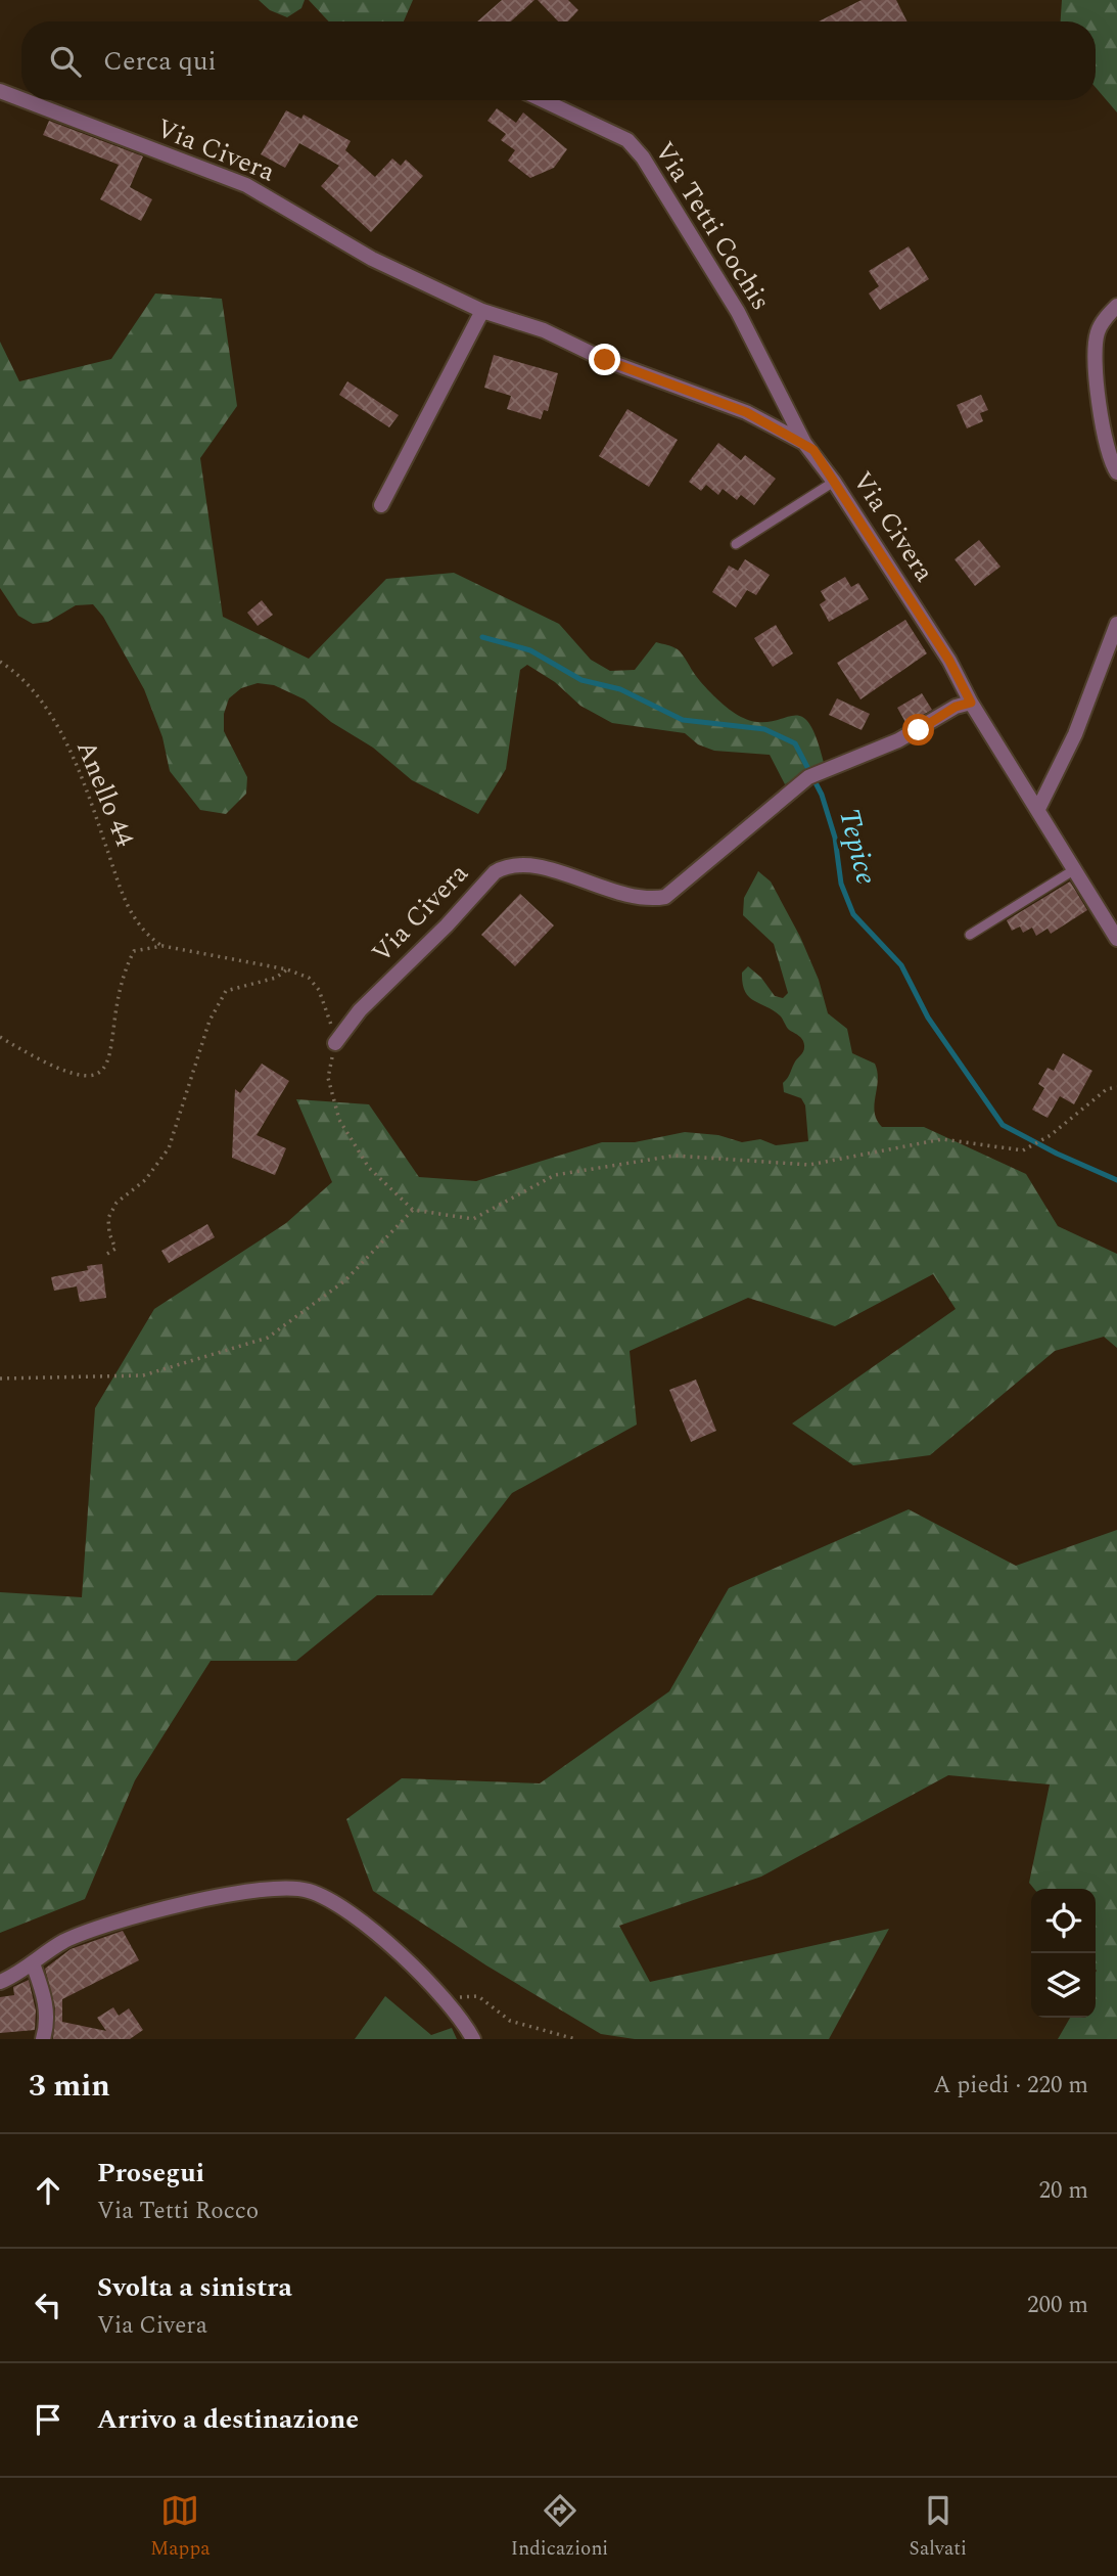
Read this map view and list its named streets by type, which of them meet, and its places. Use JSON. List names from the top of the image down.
{
  "streets": {
    "street": ["Via Civera", "Via Tetti Cochis"],
    "path": ["Anello 44"]
  },
  "crossings": [
    ["Via Civera", "Via Tetti Cochis"]
  ],
  "water": ["Tepice"],
  "page": {
    "search": "Cerca qui",
    "heading": ["3 min", "A piedi · 220 m"],
    "list": [
      ["Prosegui", "Via Tetti Rocco", "20 m"],
      ["Svolta a sinistra", "Via Civera", "200 m"],
      "Arrivo a destinazione"
    ],
    "nav": ["Mappa", "Indicazioni", "Salvati"]
  }
}
